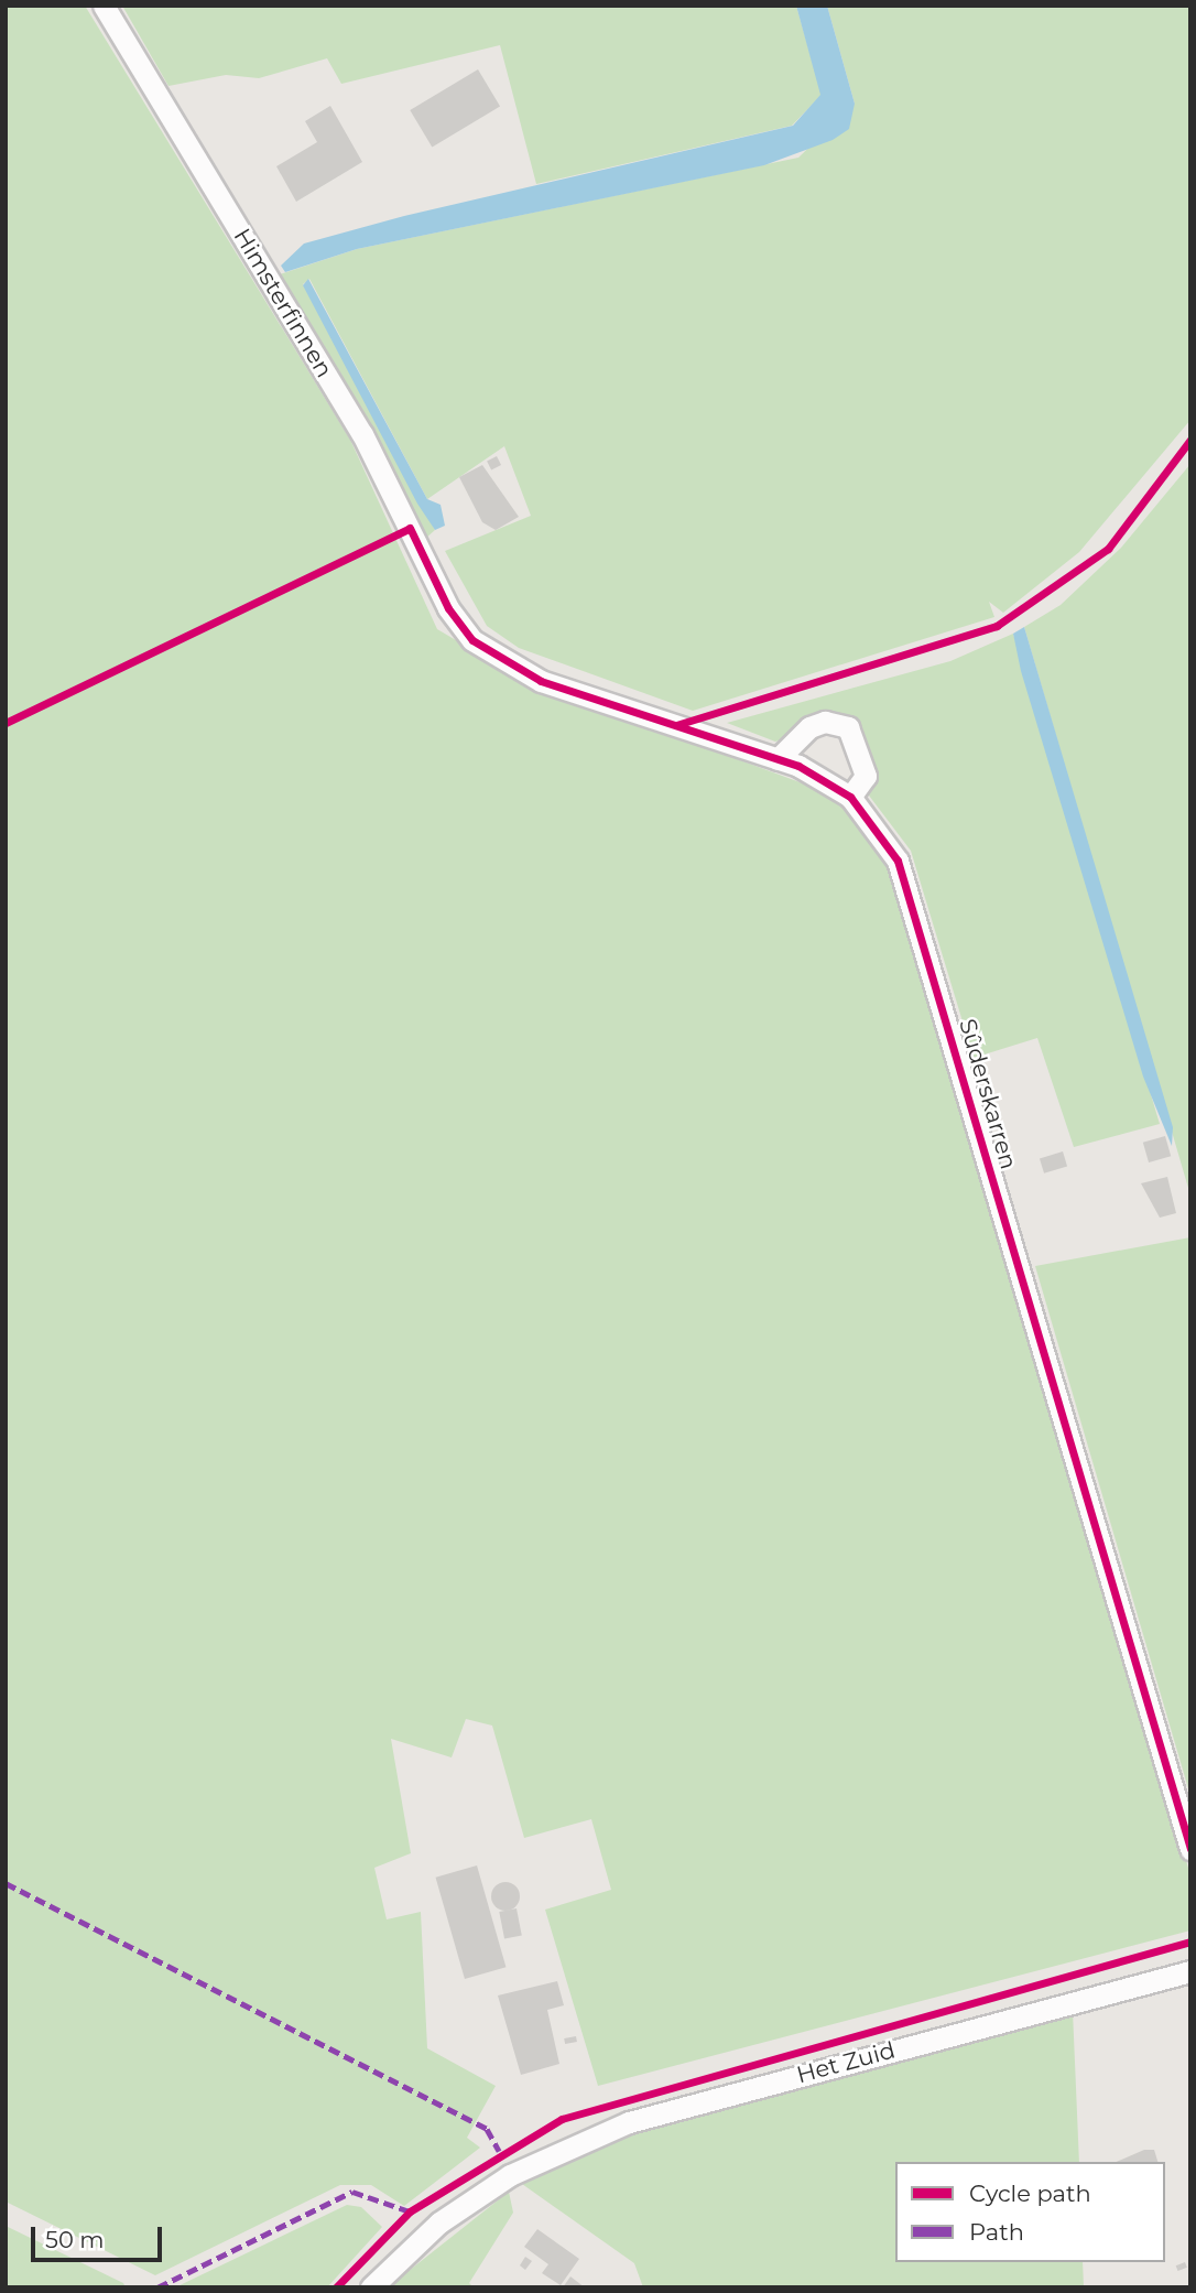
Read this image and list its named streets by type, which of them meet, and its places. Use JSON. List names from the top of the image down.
{
  "streets": {
    "street": ["Himsterfinnen", "Sûderskarren", "Het Zuid"]
  },
  "crossings": [
    ["Himsterfinnen", "Sûderskarren"]
  ],
  "legend": ["Cycle path", "Path"],
  "scale_bar": "50 m"
}
